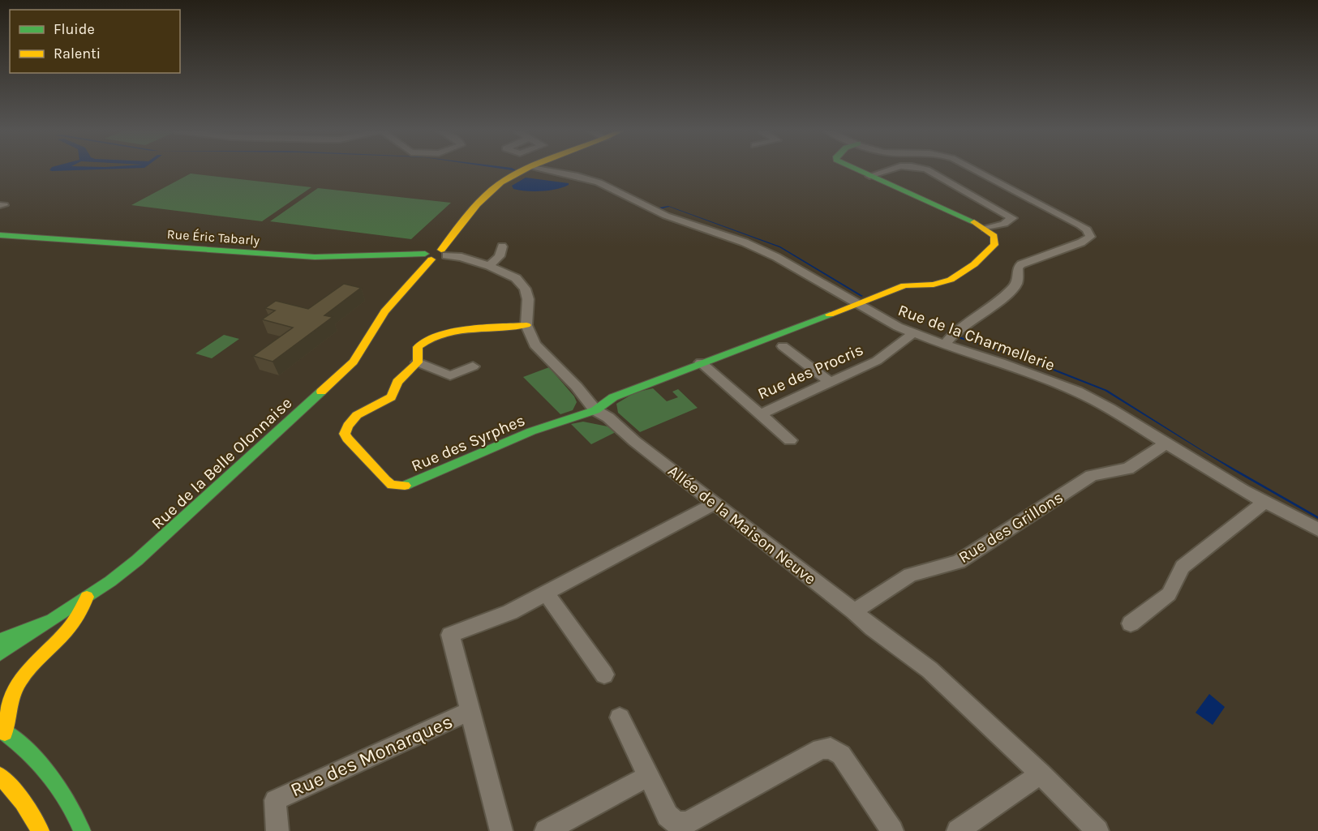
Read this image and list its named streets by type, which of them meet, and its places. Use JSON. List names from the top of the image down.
{
  "streets": {
    "street": [
      "Rue Éric Tabarly",
      "Rue de la Charmellerie",
      "Rue des Procris",
      "Rue des Syrphes",
      "Rue de la Belle Olonnaise",
      "Allée de la Maison Neuve",
      "Rue des Grillons",
      "Rue des Monarques"
    ]
  },
  "crossings": [
    ["Rue Éric Tabarly", "Rue de la Belle Olonnaise"],
    ["Rue de la Charmellerie", "Rue des Procris"],
    ["Rue de la Charmellerie", "Rue des Grillons"],
    ["Rue des Syrphes", "Allée de la Maison Neuve"],
    ["Allée de la Maison Neuve", "Rue des Grillons"]
  ],
  "legend": ["Fluide", "Ralenti"]
}
